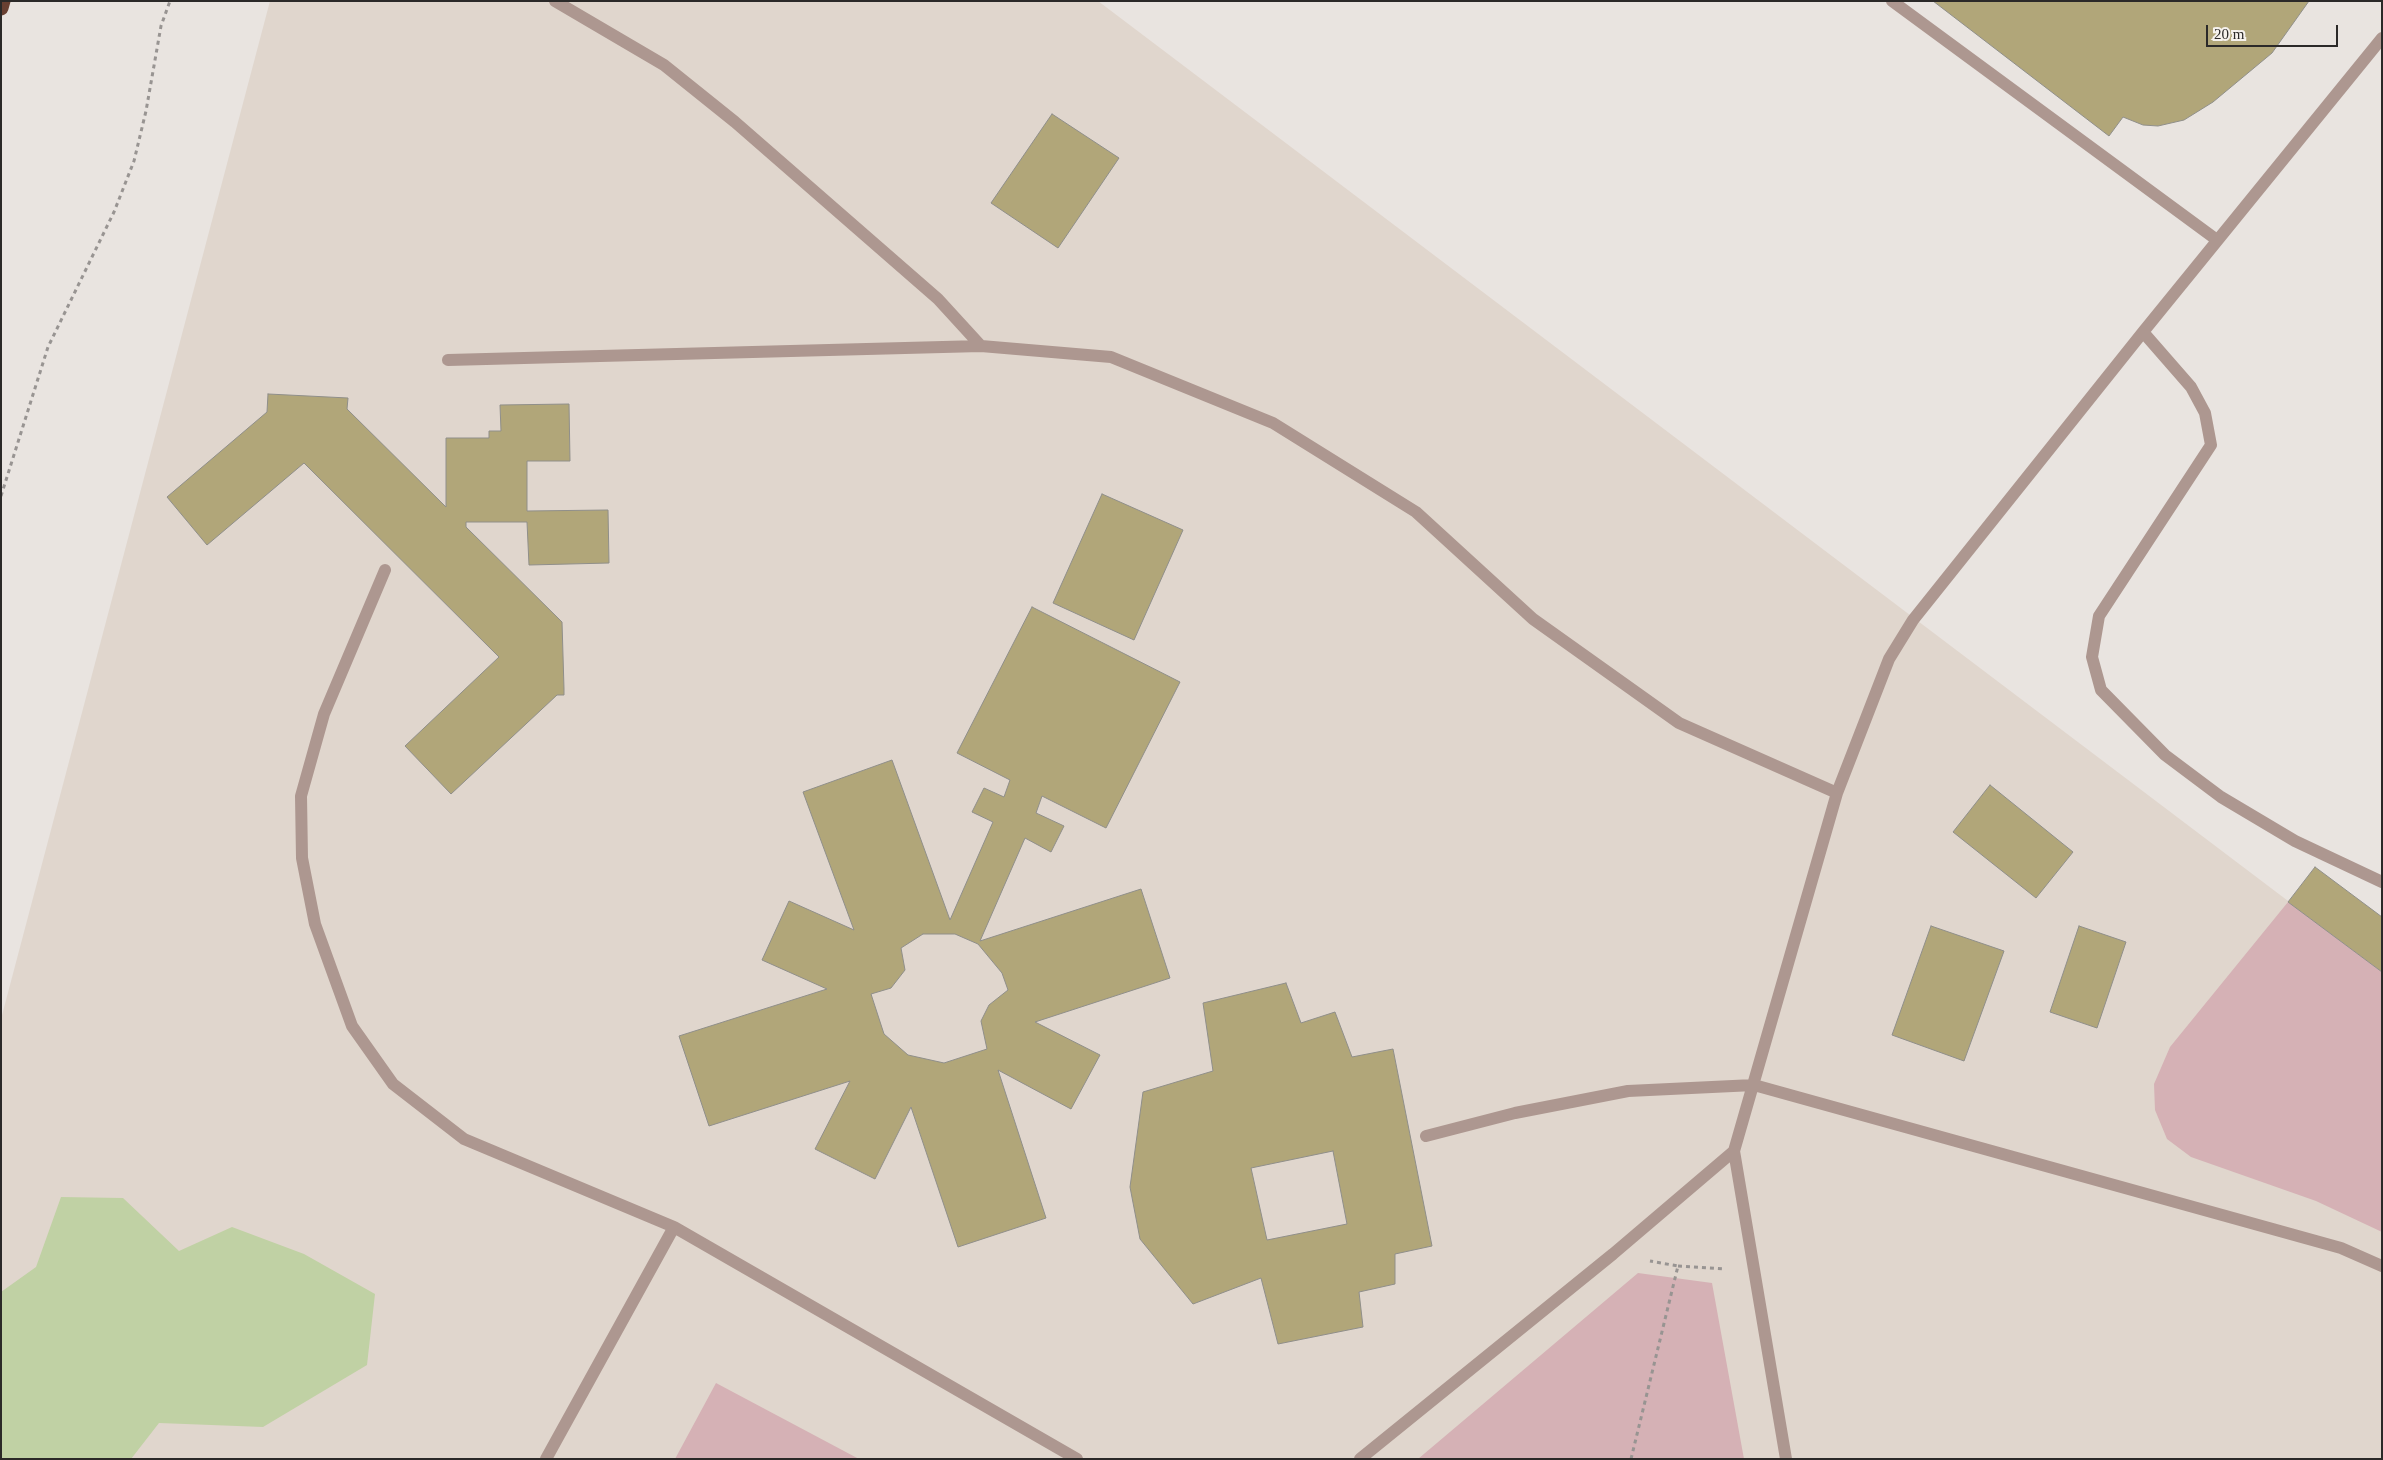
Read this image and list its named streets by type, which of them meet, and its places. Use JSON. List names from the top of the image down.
{
  "scale_bar": "20 m"
}
